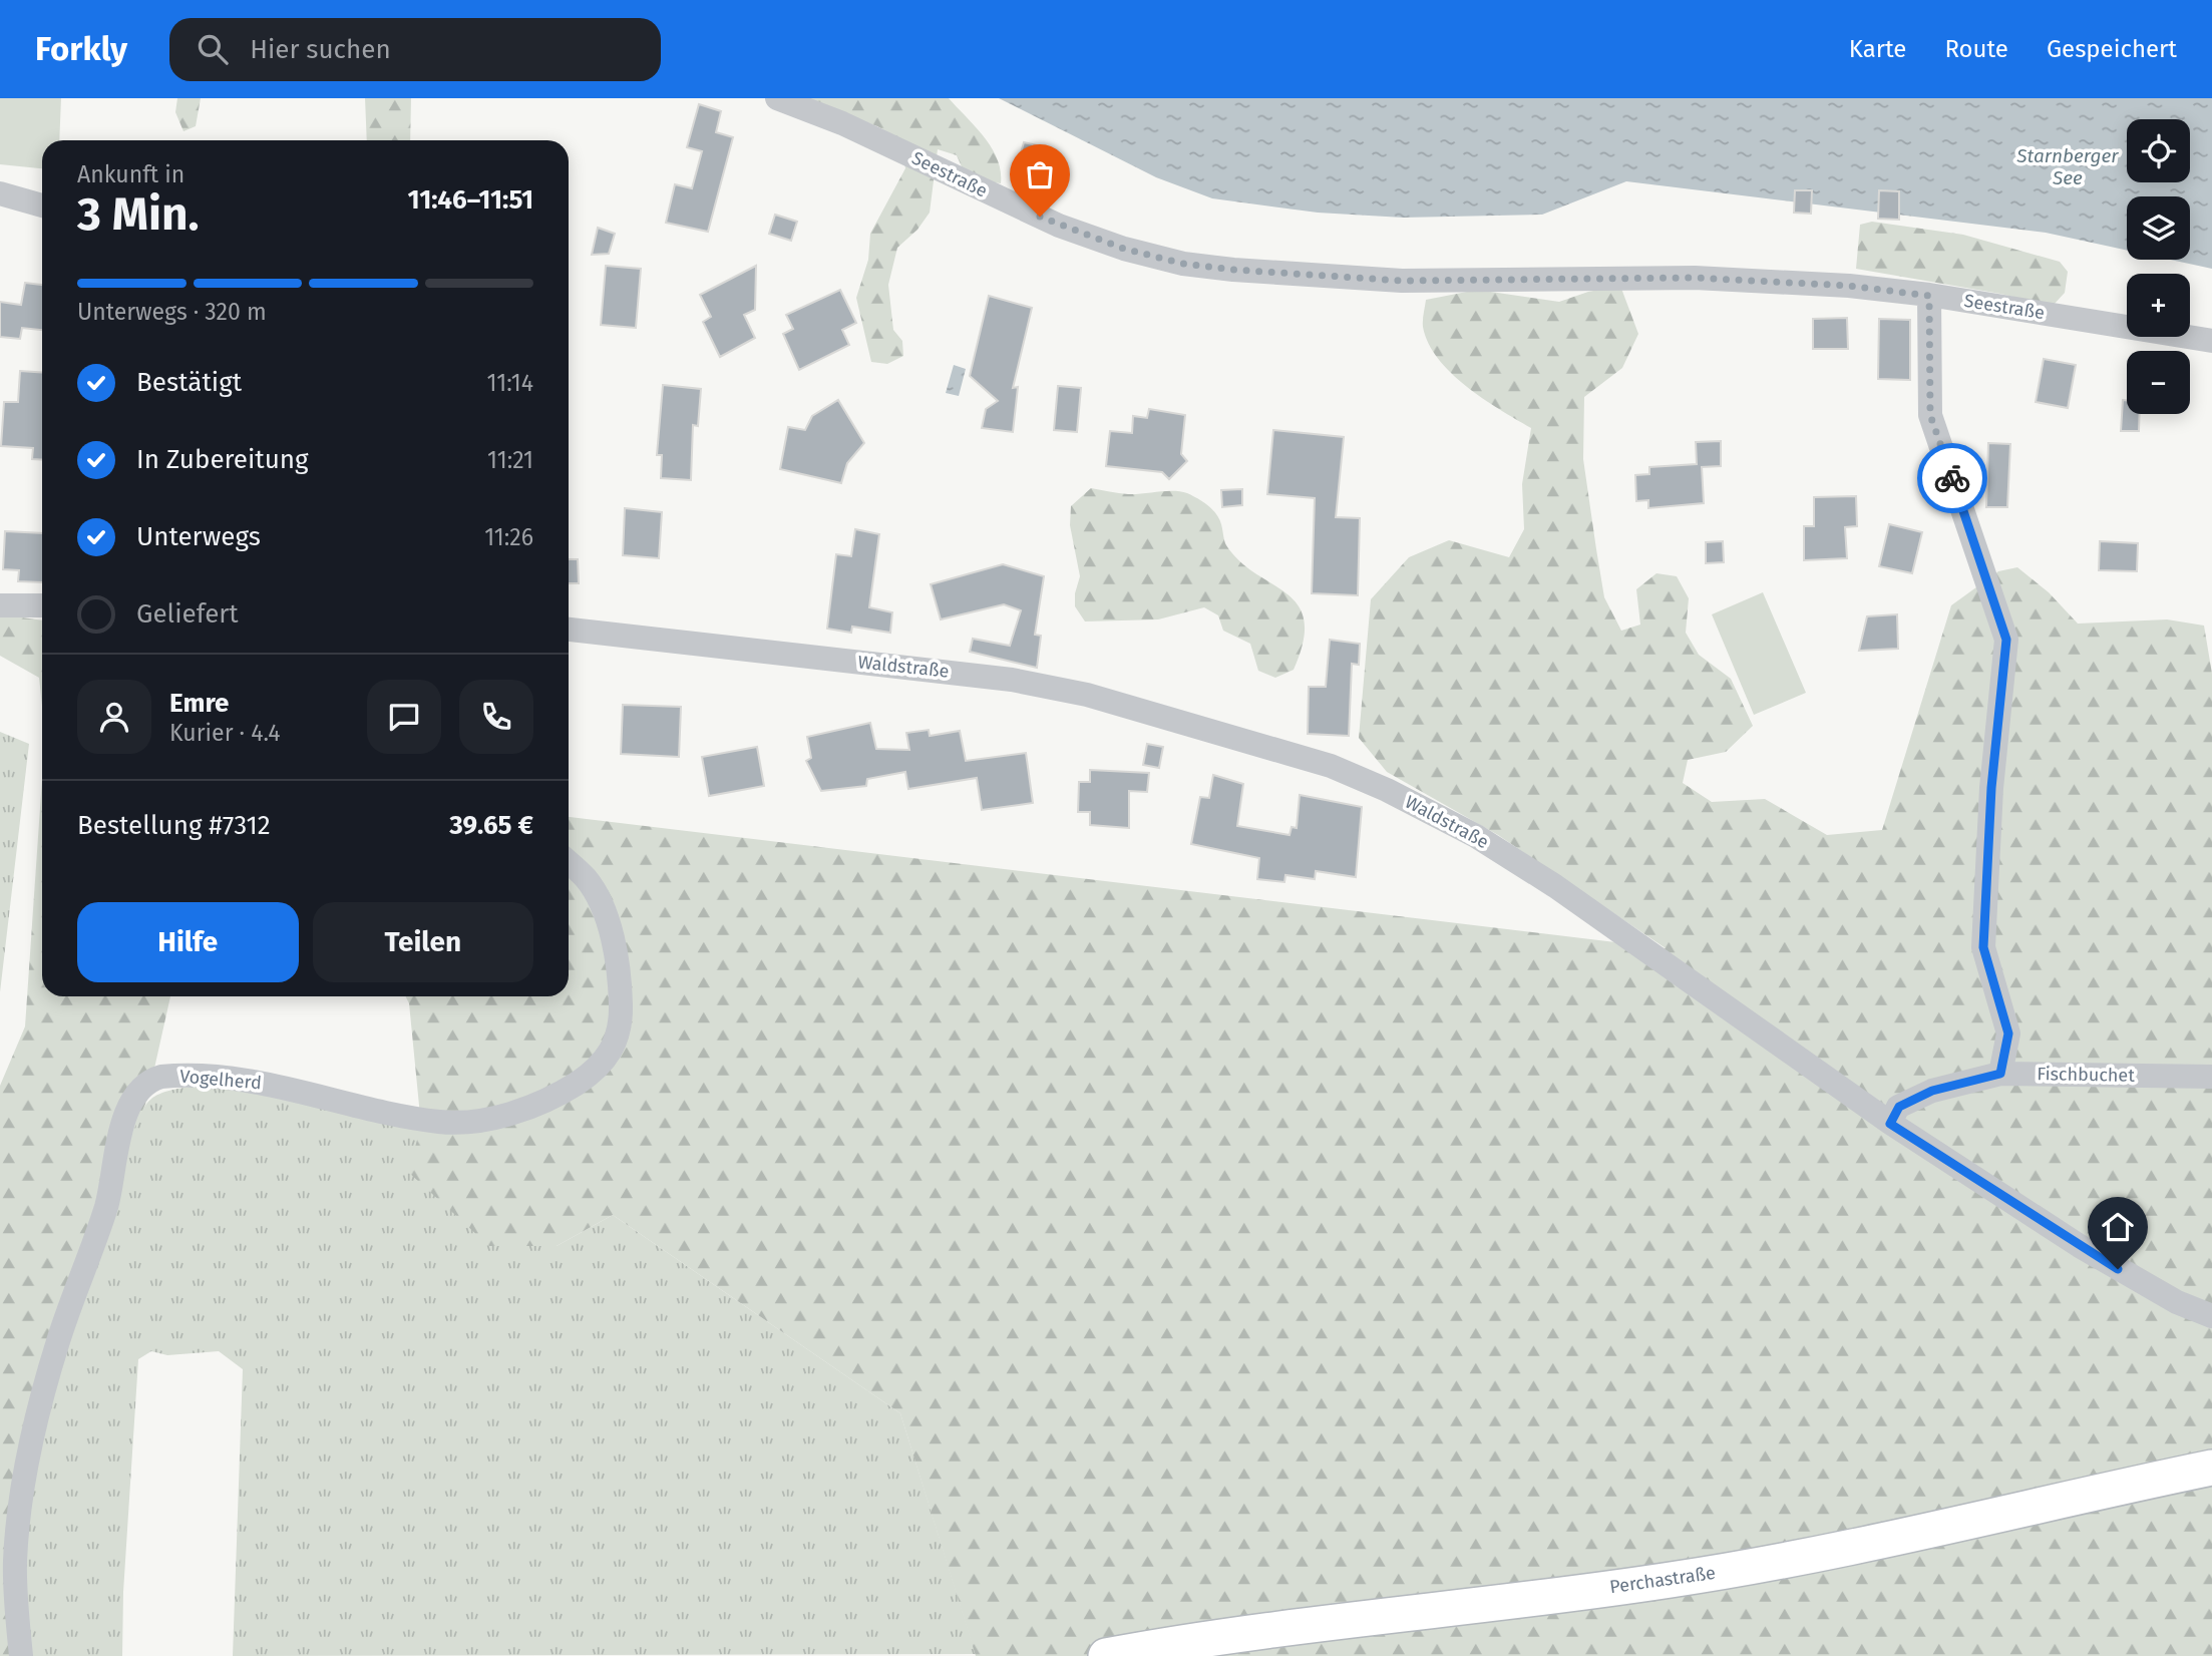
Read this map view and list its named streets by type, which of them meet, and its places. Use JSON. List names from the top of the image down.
{
  "streets": {
    "main road": ["Perchastraße"],
    "street": [
      "Seestraße",
      "Waldstraße",
      "Fischbuchet",
      "Vogelherd"
    ]
  },
  "crossings": [
    ["Waldstraße", "Fischbuchet"]
  ],
  "water": ["Starnberger See"],
  "page": {
    "header": "Forkly",
    "search": "Hier suchen",
    "nav": ["Karte", "Route", "Gespeichert"],
    "map_buttons": ["+", "−"],
    "heading": ["3 Min.", "Ankunft in", "11:46–11:51"],
    "panel": [
      "Emre",
      "Kurier · 4.4",
      "Bestellung #7312",
      "39.65 €"
    ],
    "bar": "Unterwegs · 320 m",
    "list": [
      ["Bestätigt", "11:14"],
      ["In Zubereitung", "11:21"],
      ["Unterwegs", "11:26"],
      "Geliefert"
    ],
    "buttons": ["Hilfe", "Teilen"]
  }
}
